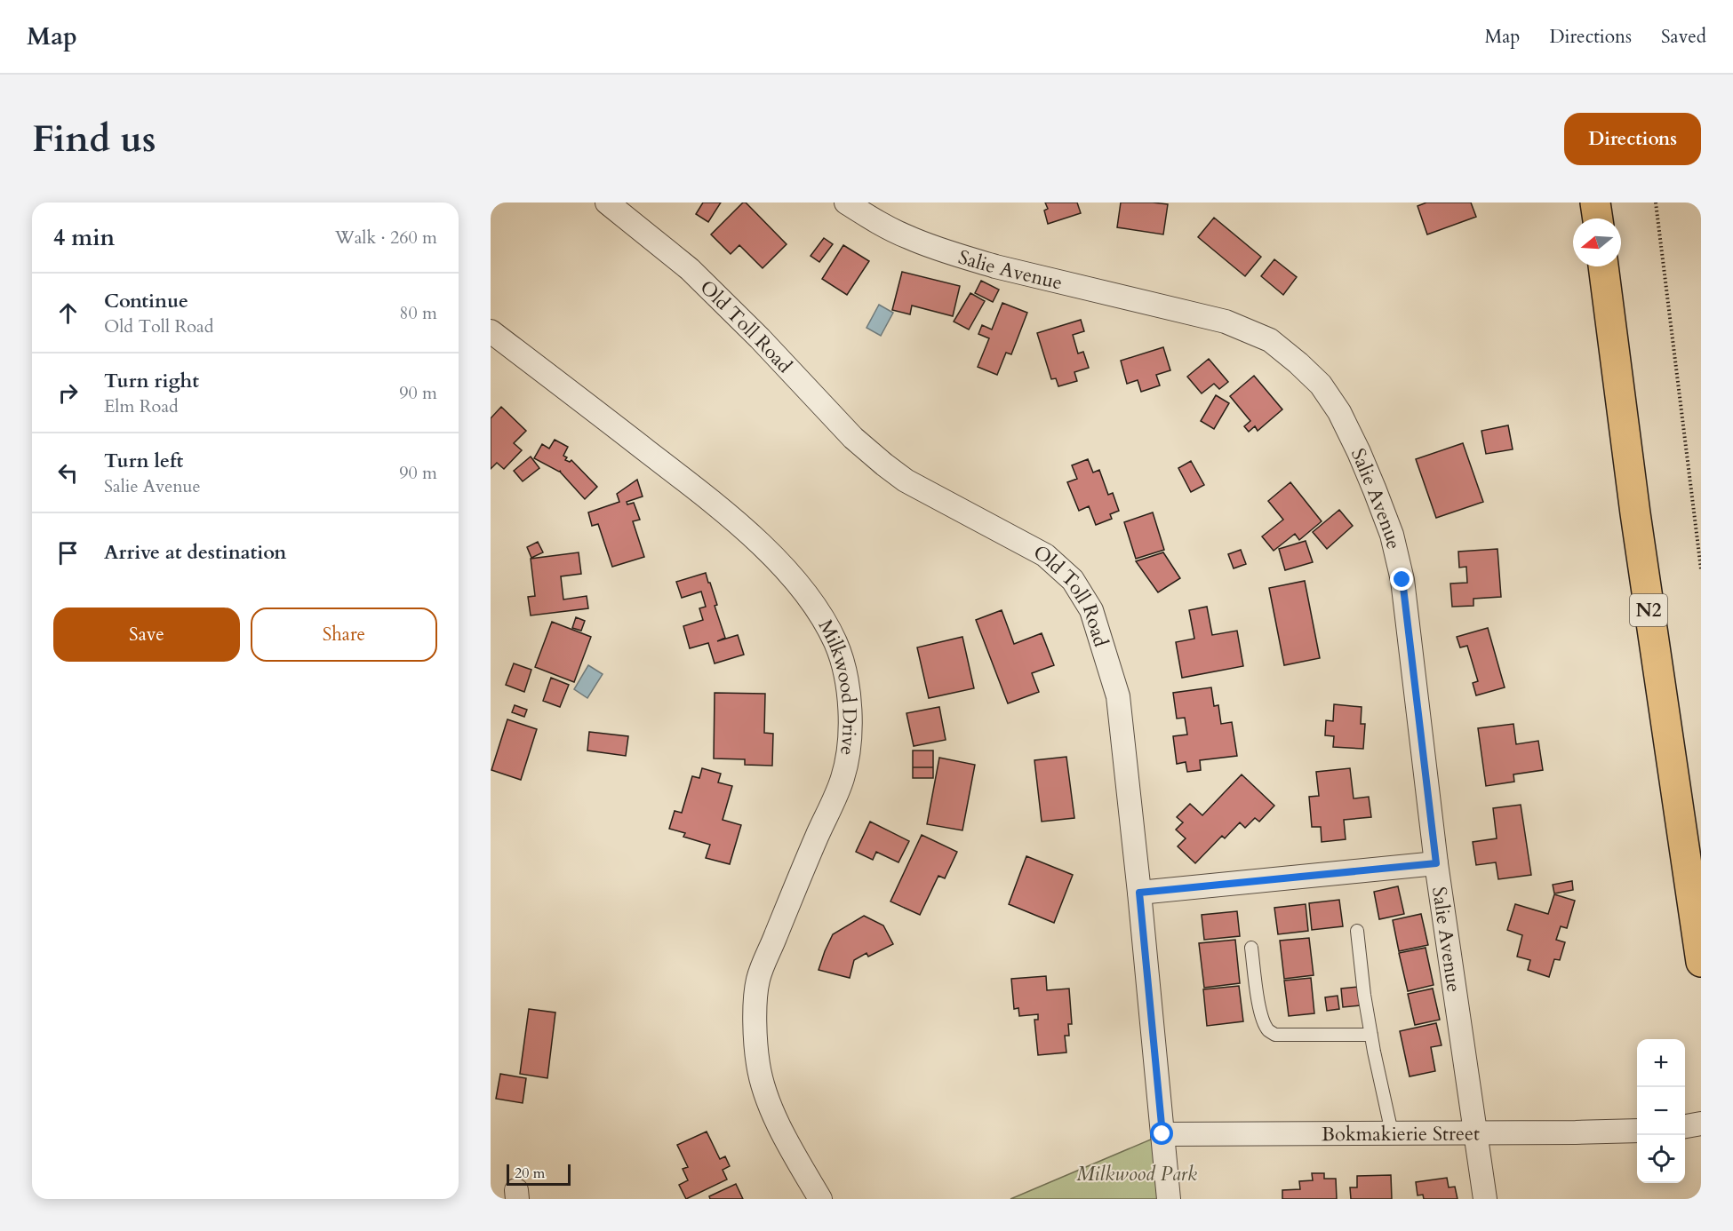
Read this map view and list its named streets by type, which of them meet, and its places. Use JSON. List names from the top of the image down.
{
  "streets": {
    "highway": ["N2"],
    "street": [
      "Salie Avenue",
      "Old Toll Road",
      "Milkwood Drive",
      "Bokmakierie Street"
    ]
  },
  "crossings": [
    ["Salie Avenue", "Bokmakierie Street"],
    ["Old Toll Road", "Bokmakierie Street"]
  ],
  "parks": ["Milkwood Park"],
  "scale_bar": "20 m",
  "north": "left",
  "page": {
    "header": "Map",
    "nav": ["Map", "Directions", "Saved"],
    "buttons": [
      "Directions",
      ["Save", "Share"]
    ],
    "title": "Find us",
    "heading": ["4 min", "Walk · 260 m"],
    "list": [
      ["Continue", "Old Toll Road", "80 m"],
      ["Turn right", "Elm Road", "90 m"],
      ["Turn left", "Salie Avenue", "90 m"],
      "Arrive at destination"
    ],
    "map_buttons": ["+", "−"],
    "scale": "20 m"
  }
}
